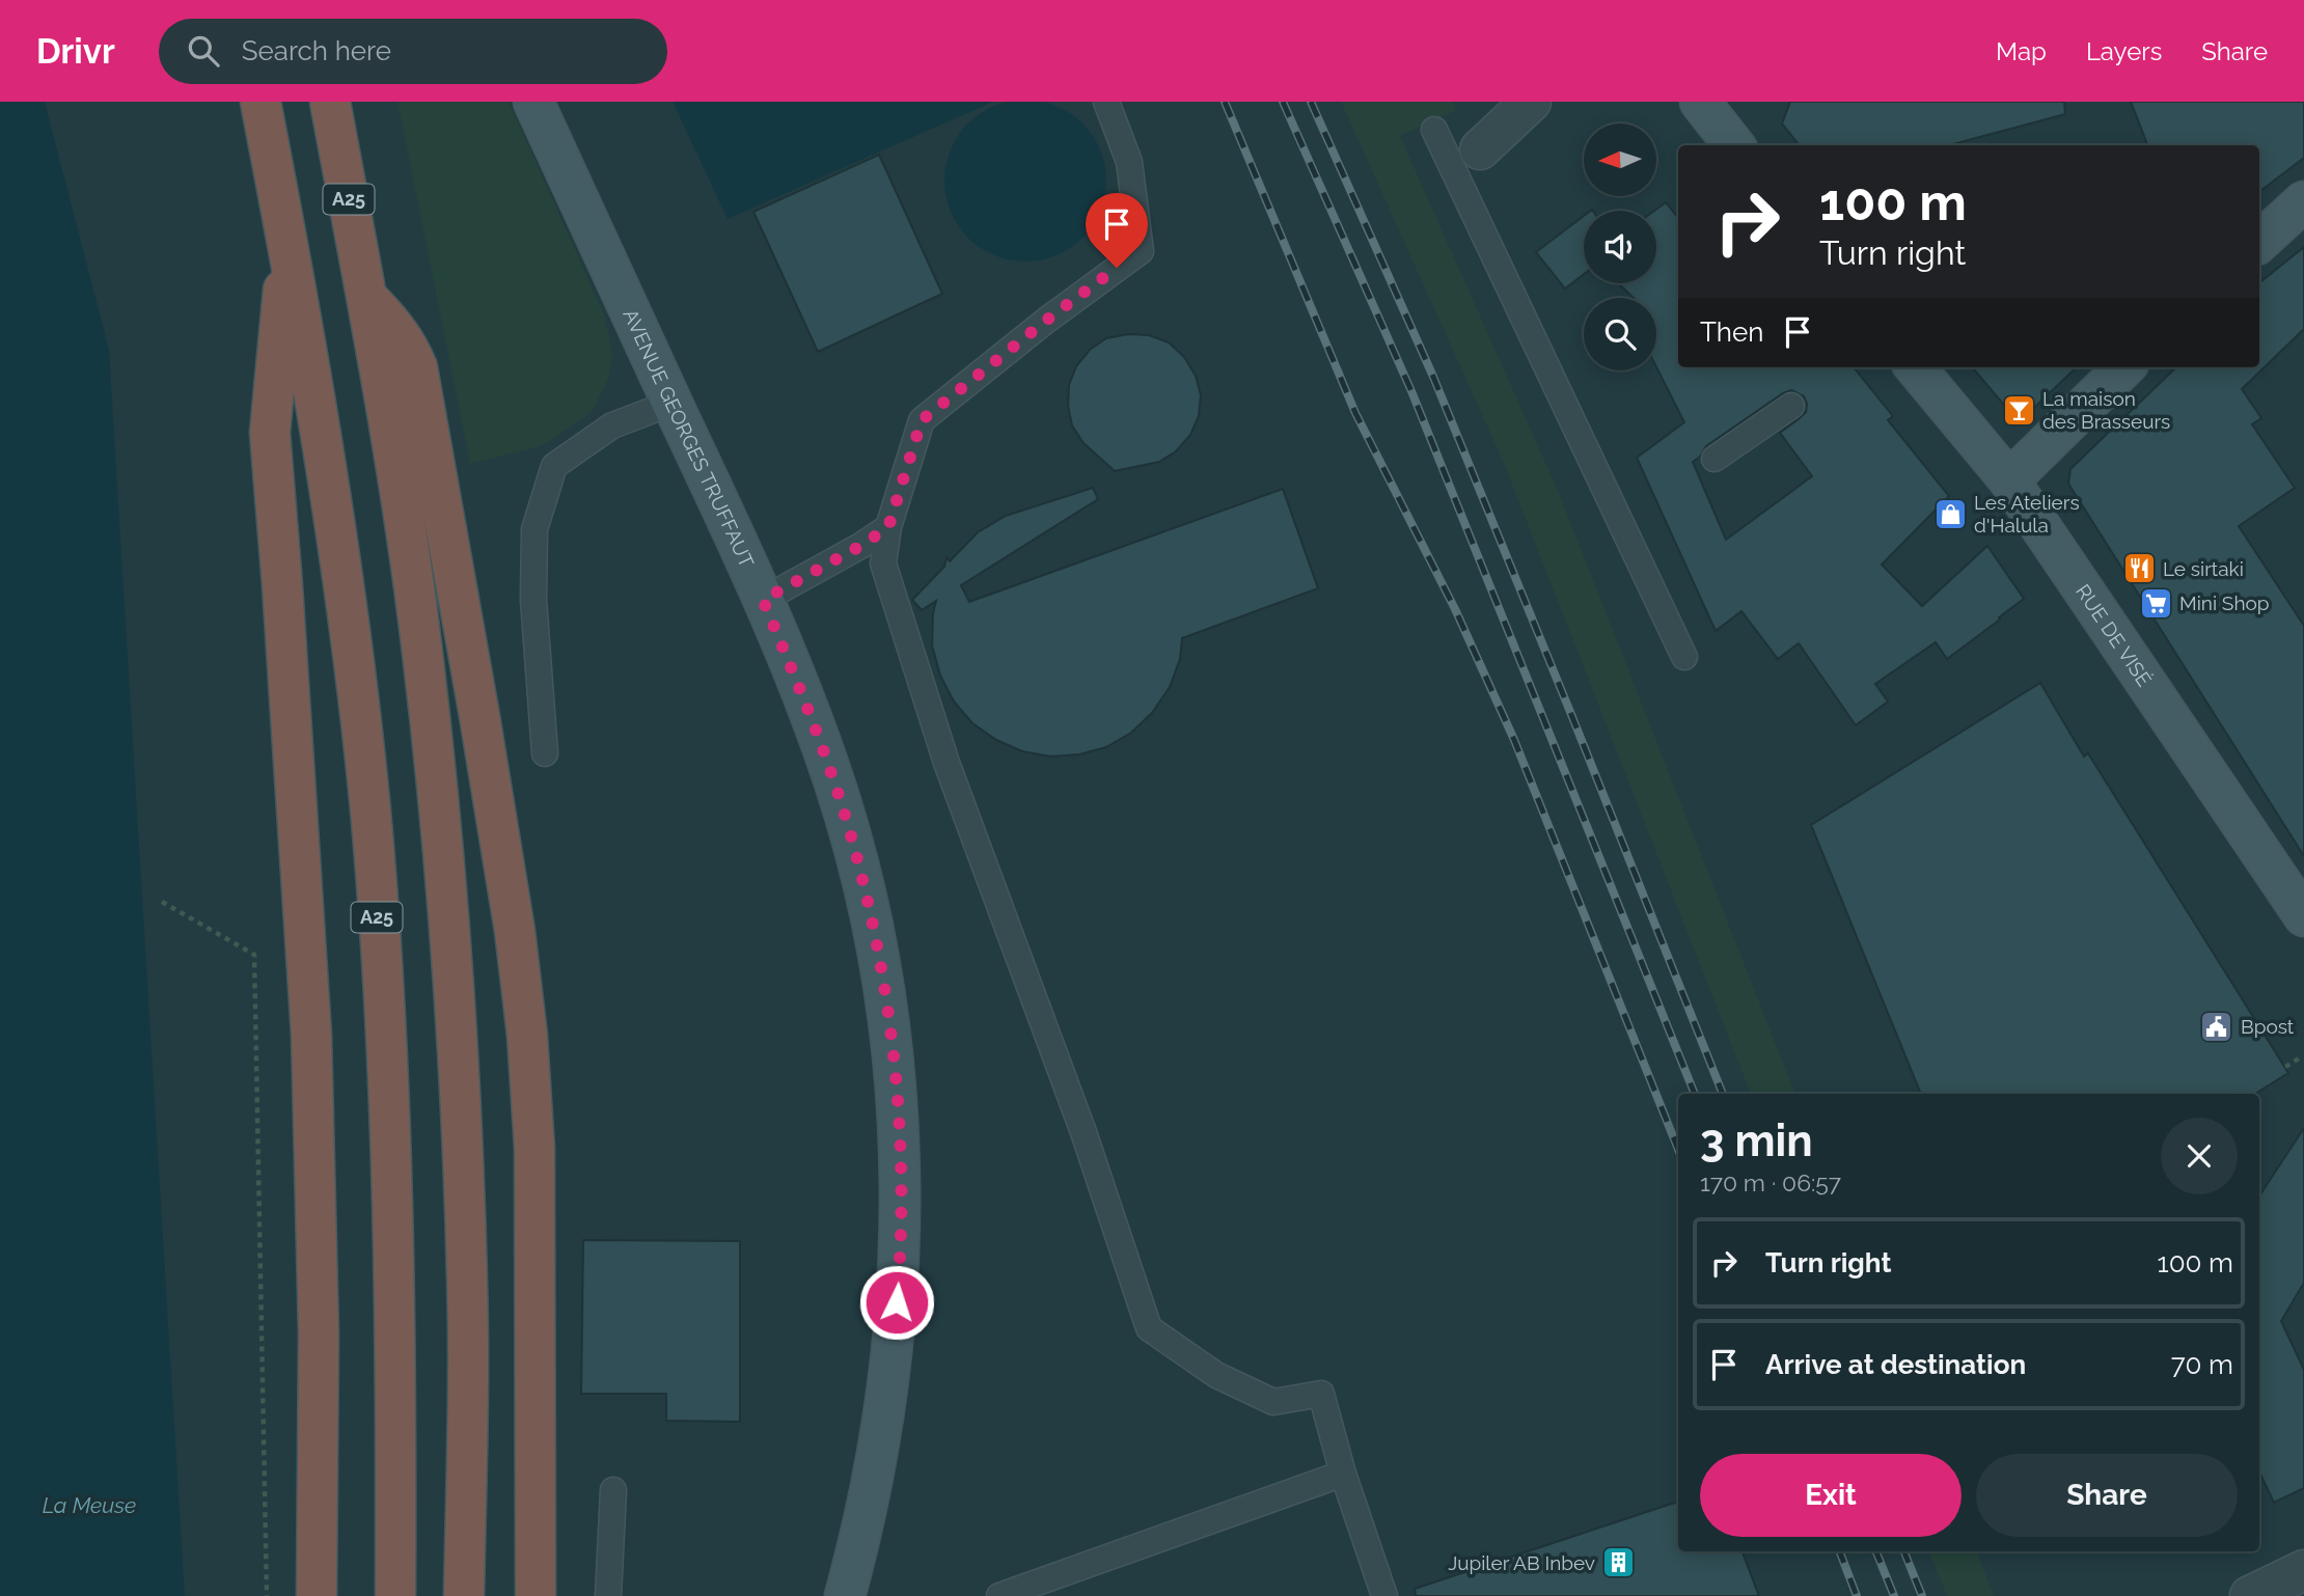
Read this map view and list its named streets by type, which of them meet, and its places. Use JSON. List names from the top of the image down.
{
  "streets": {
    "highway": ["A25"],
    "street": ["AVENUE GEORGES TRUFFAUT", "RUE DE VISÉ"]
  },
  "water": ["La Meuse"],
  "places": {
    "bar": ["La maison des Brasseurs"],
    "shop": ["Les Ateliers d'Halula"],
    "restaurant": ["Le sirtaki"],
    "supermarket": ["Mini Shop"],
    "public building": ["Bpost"],
    "building": ["Jupiler AB Inbev"]
  },
  "north": "left",
  "page": {
    "header": "Drivr",
    "search": "Search here",
    "nav": ["Map", "Layers", "Share"],
    "turn": ["100 m", "Turn right"],
    "then": "Then",
    "heading": ["3 min", "170 m · 06:57"],
    "list": [
      {
        "name": "Turn right",
        "value": "100 m"
      },
      {
        "name": "Arrive at destination",
        "value": "70 m"
      }
    ],
    "buttons": ["Exit", "Share"]
  }
}
